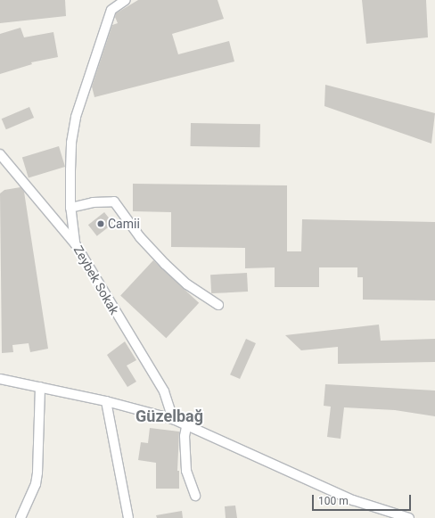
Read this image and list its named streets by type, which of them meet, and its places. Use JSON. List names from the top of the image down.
{
  "streets": {
    "street": ["Zeybek Sokak"]
  },
  "districts": ["Güzelbağ"],
  "places": ["Camii"],
  "scale_bar": "100 m"
}
